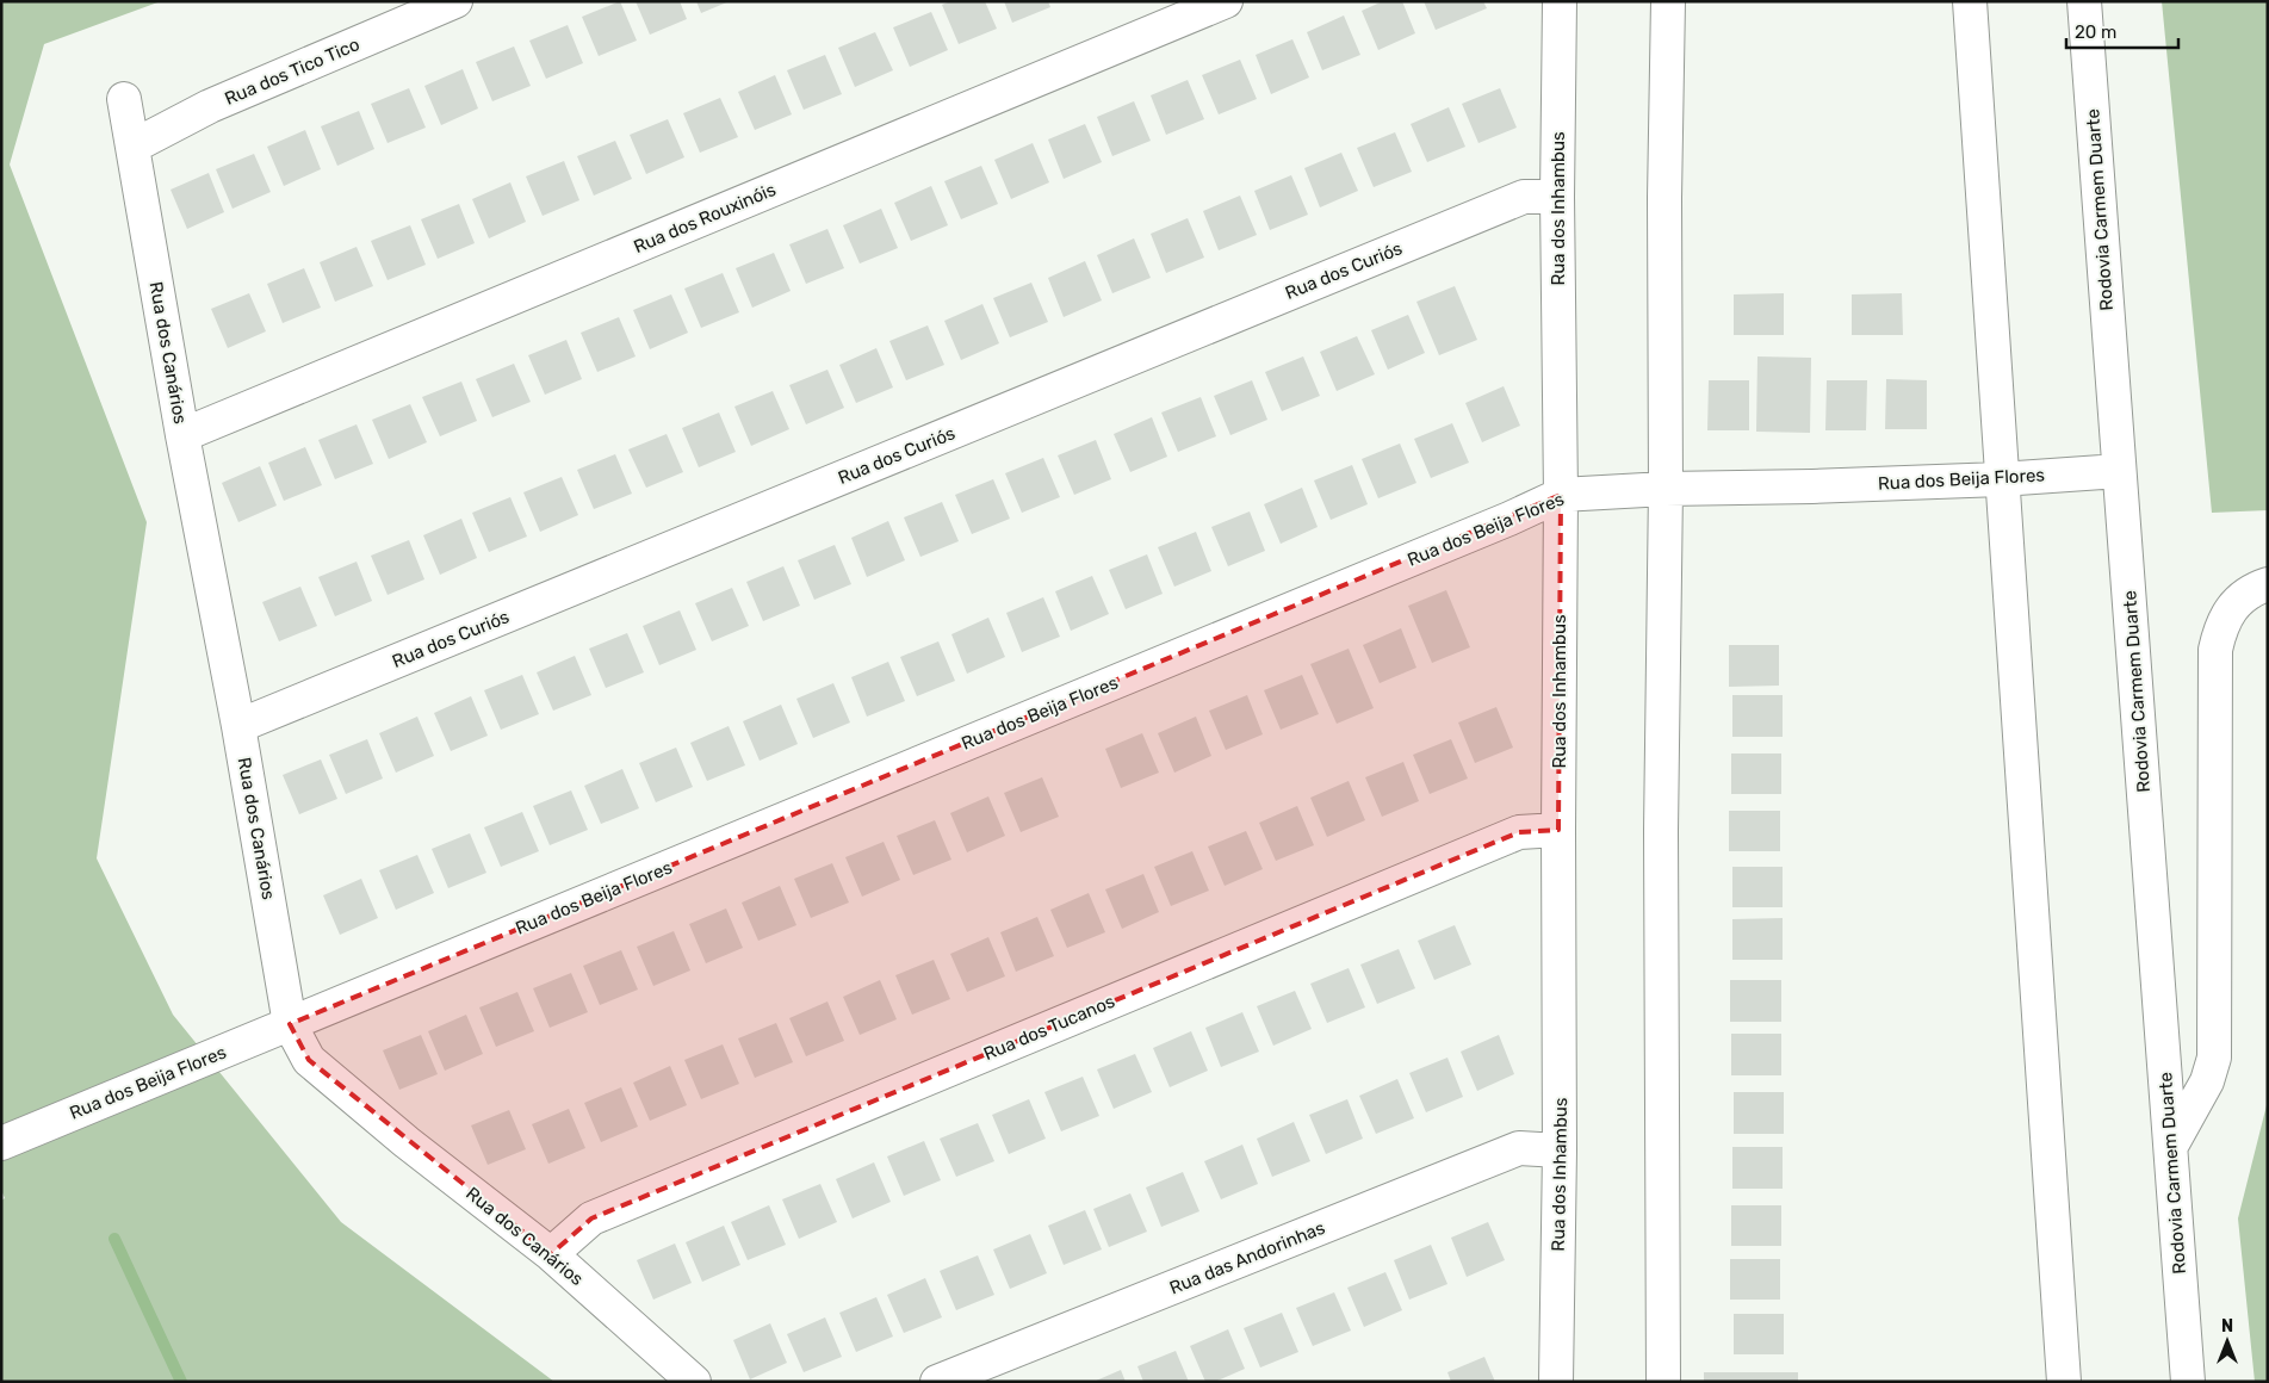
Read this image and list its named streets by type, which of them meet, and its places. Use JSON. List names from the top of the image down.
{
  "streets": {
    "street": [
      "Rua dos Tico Tico",
      "Rua dos Inhambus",
      "Rodovia Carmem Duarte",
      "Rua dos Rouxinóis",
      "Rua dos Curiós",
      "Rua dos Canários",
      "Rua dos Beija Flores",
      "Rua dos Tucanos",
      "Rua das Andorinhas"
    ]
  },
  "crossings": [
    ["Rua dos Tico Tico", "Rua dos Canários"],
    ["Rua dos Inhambus", "Rua dos Curiós"],
    ["Rua dos Inhambus", "Rua dos Beija Flores"],
    ["Rua dos Inhambus", "Rua dos Tucanos"],
    ["Rua dos Inhambus", "Rua das Andorinhas"],
    ["Rodovia Carmem Duarte", "Rua dos Beija Flores"],
    ["Rua dos Rouxinóis", "Rua dos Canários"],
    ["Rua dos Curiós", "Rua dos Canários"],
    ["Rua dos Canários", "Rua dos Beija Flores"],
    ["Rua dos Canários", "Rua dos Tucanos"]
  ],
  "scale_bar": "20 m",
  "north": "top"
}
